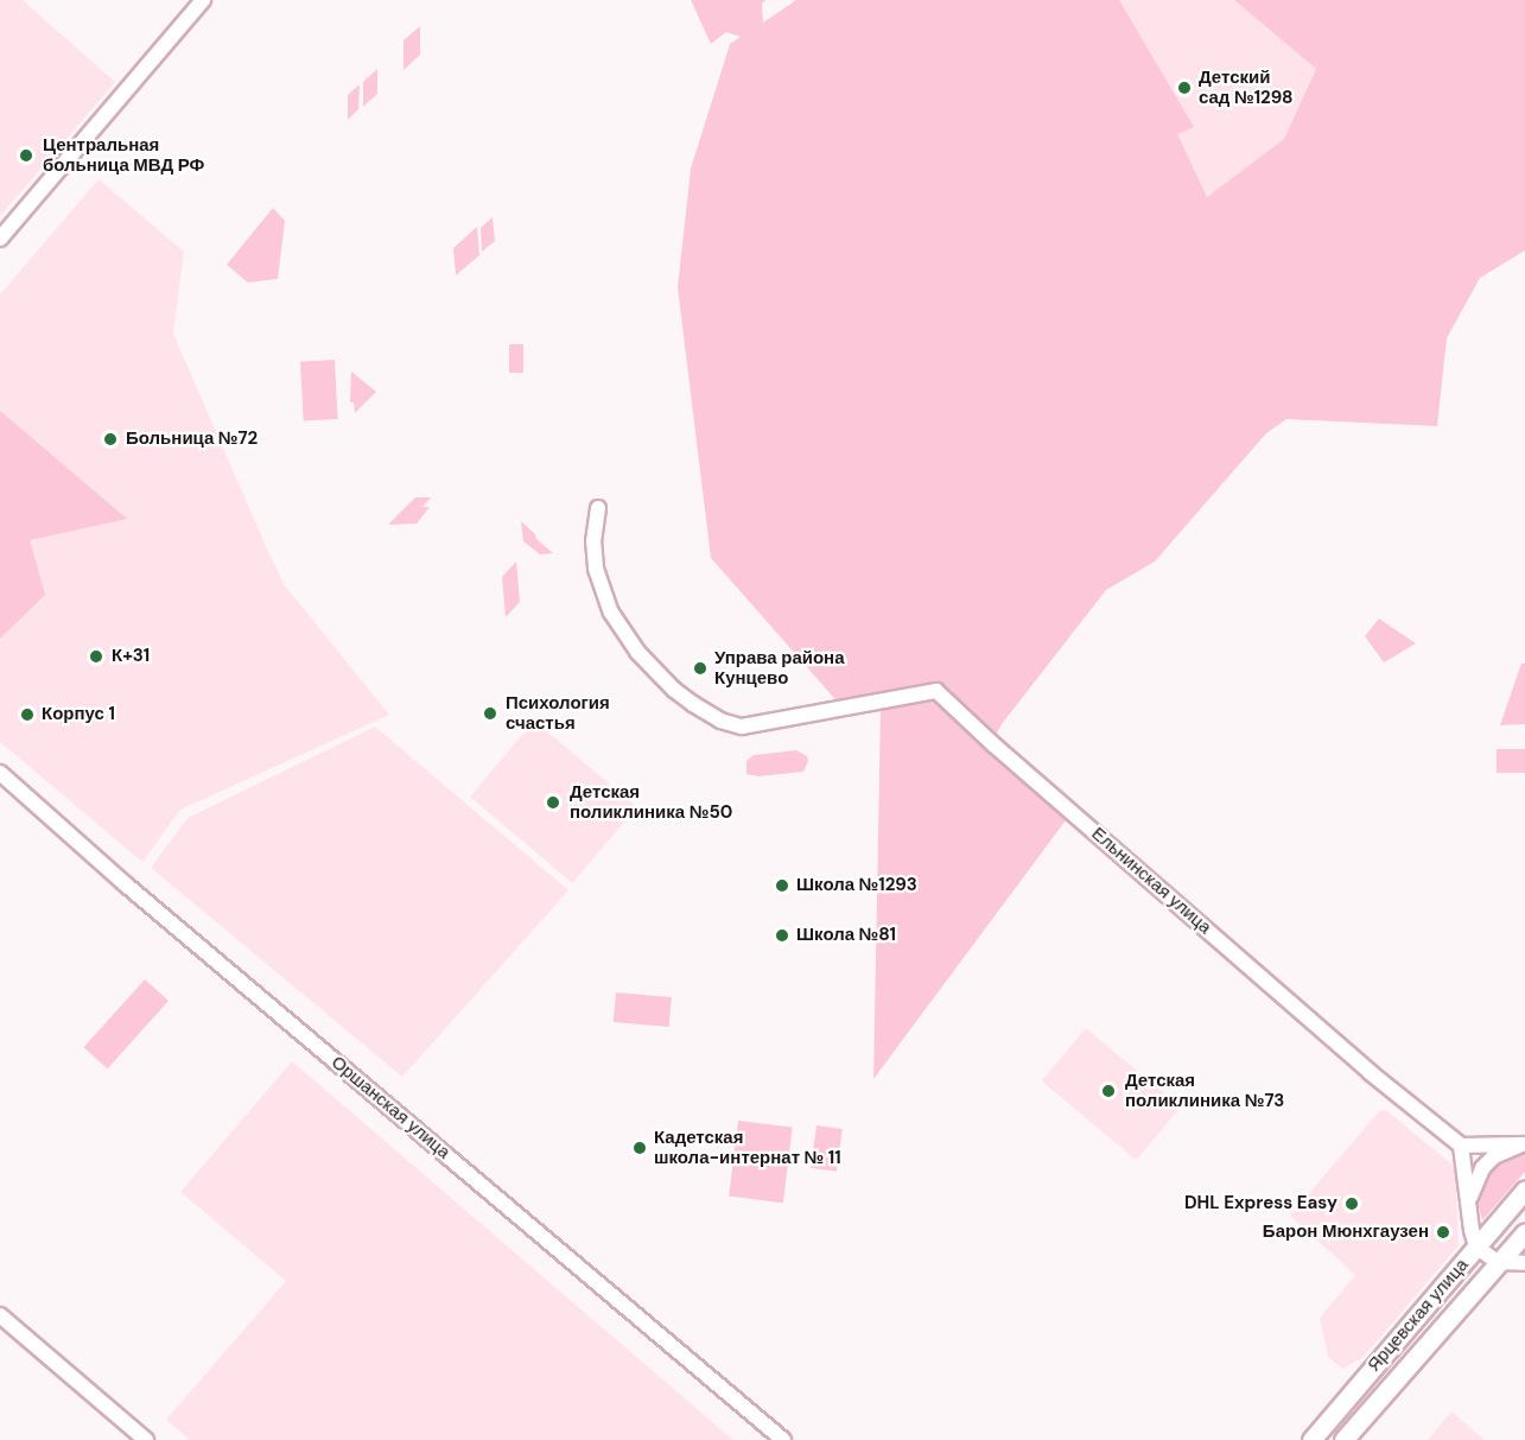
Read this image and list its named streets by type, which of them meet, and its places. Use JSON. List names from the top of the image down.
{
  "streets": {
    "main road": ["Ярцевская улица"],
    "street": ["Ельнинская улица", "Оршанская улица"]
  },
  "places": [
    "Детский сад №1298",
    "Центральная больница МВД РФ",
    "Больница №72",
    "К+31",
    "Управа района Кунцево",
    "Психология счастья",
    "Корпус 1",
    "Детская поликлиника №50",
    "Школа №1293",
    "Школа №81",
    "Детская поликлиника №73",
    "Кадетская школа-интернат № 11",
    "DHL Express Easy",
    "Барон Мюнхгаузен"
  ]
}
